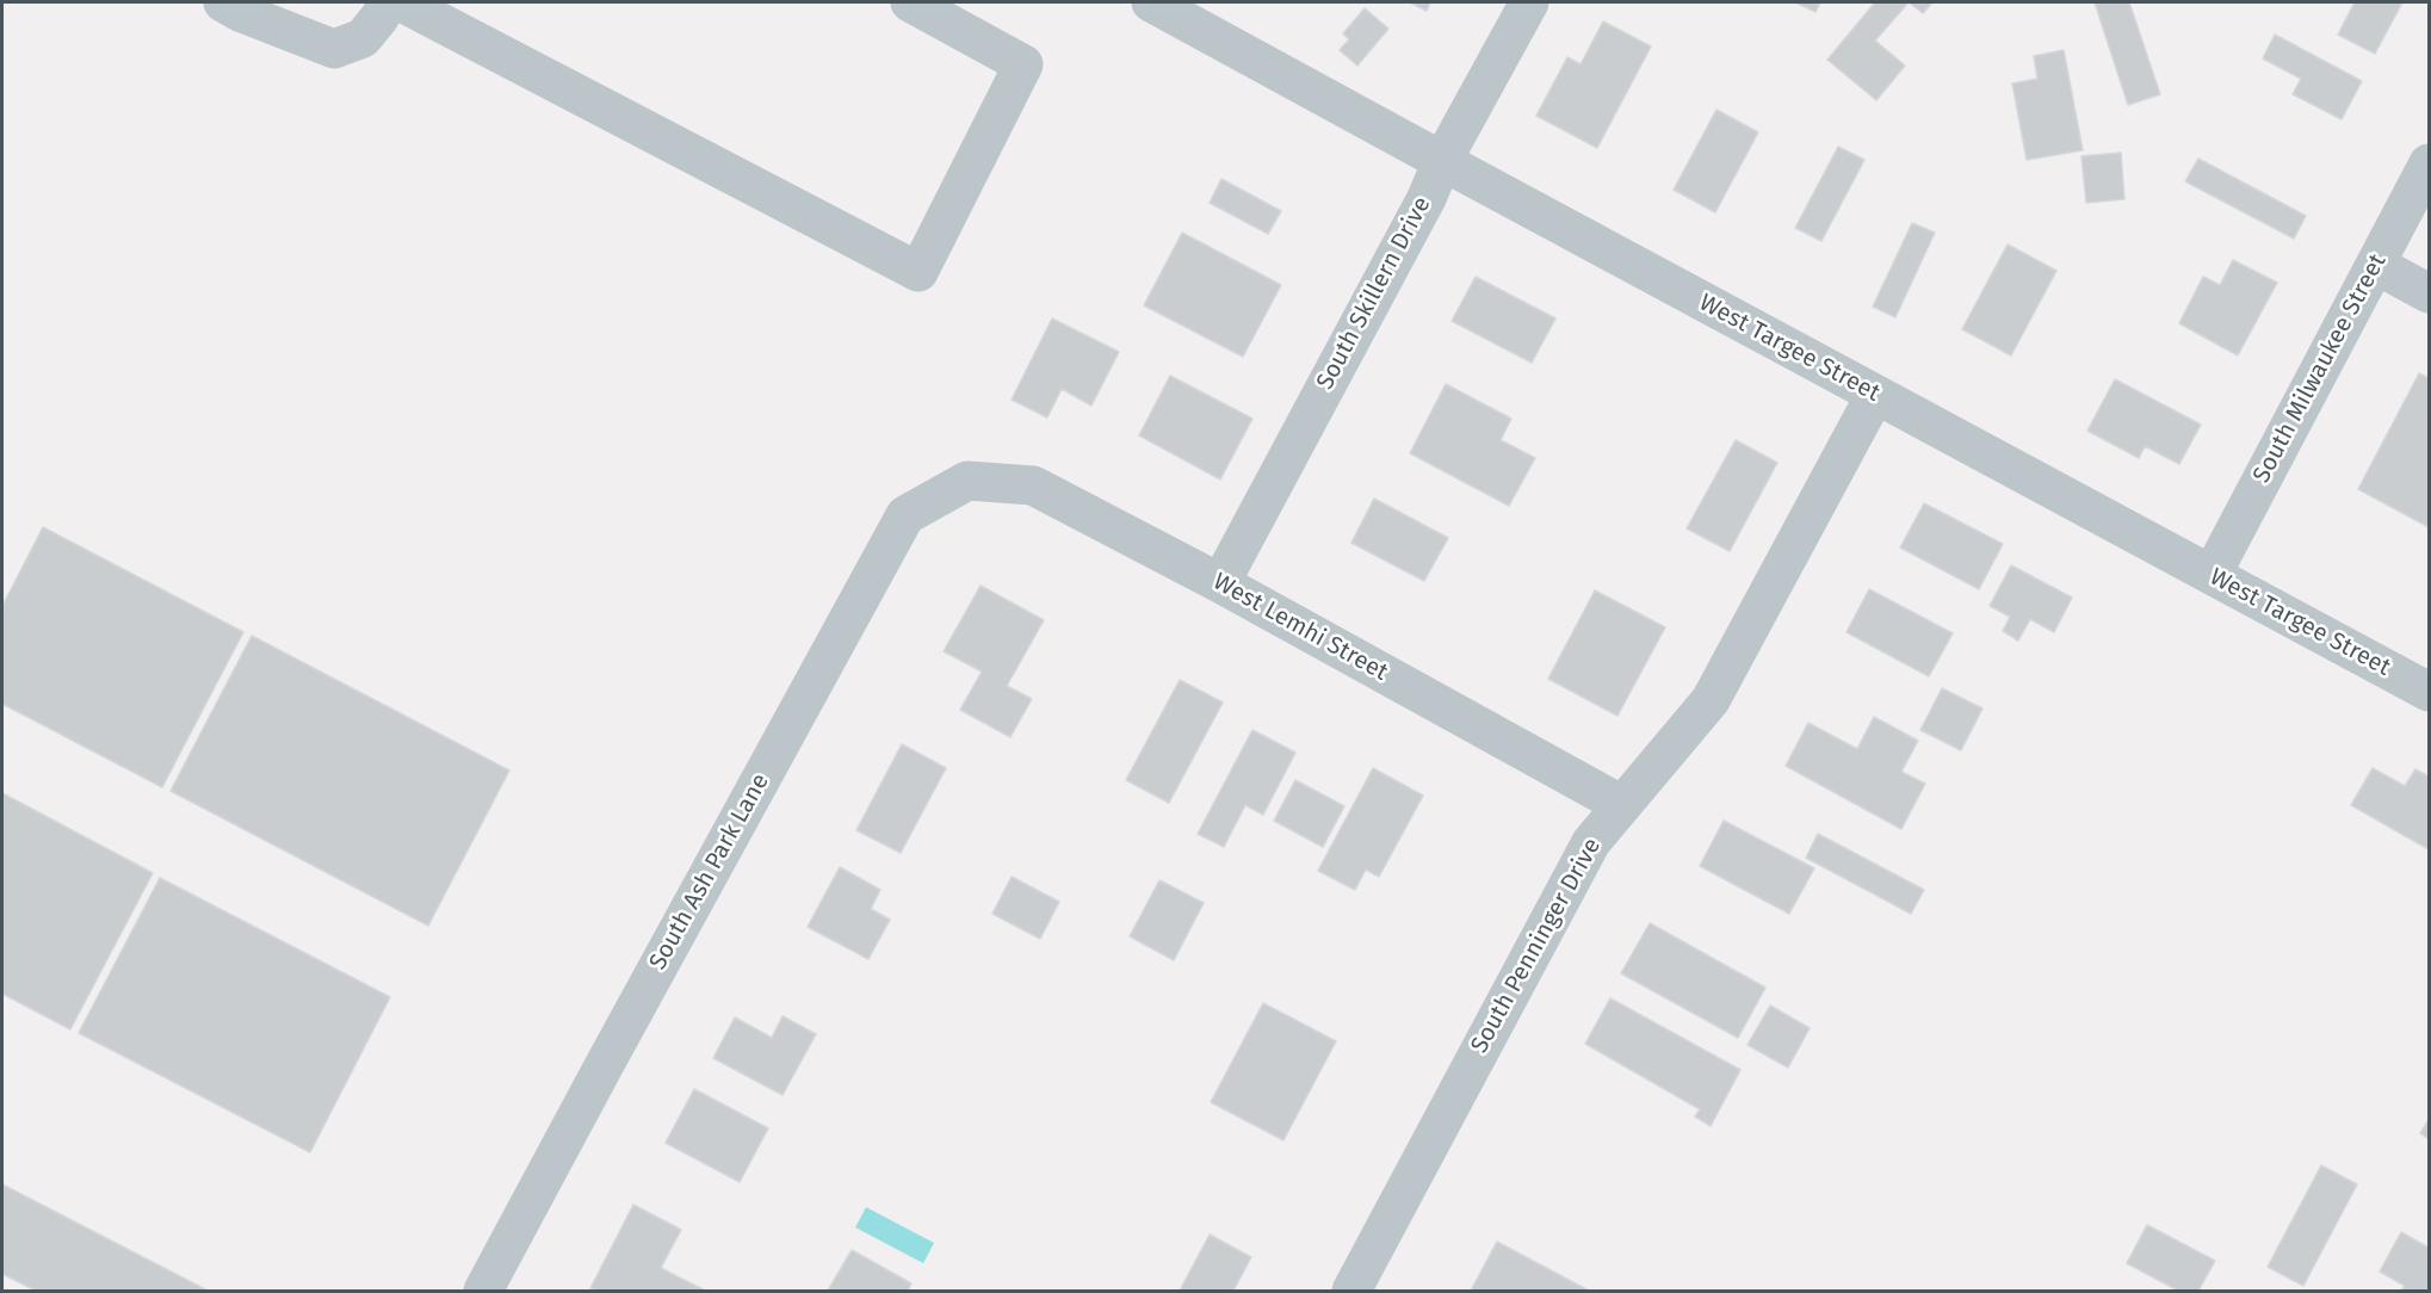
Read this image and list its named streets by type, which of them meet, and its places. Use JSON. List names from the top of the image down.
{
  "streets": {
    "street": [
      "South Skillern Drive",
      "West Targee Street",
      "South Milwaukee Street",
      "West Lemhi Street",
      "South Ash Park Lane",
      "South Penninger Drive"
    ]
  },
  "crossings": [
    ["South Skillern Drive", "West Targee Street"],
    ["South Skillern Drive", "West Lemhi Street"],
    ["West Targee Street", "South Milwaukee Street"],
    ["West Targee Street", "South Penninger Drive"],
    ["West Lemhi Street", "South Ash Park Lane"],
    ["West Lemhi Street", "South Penninger Drive"]
  ]
}
